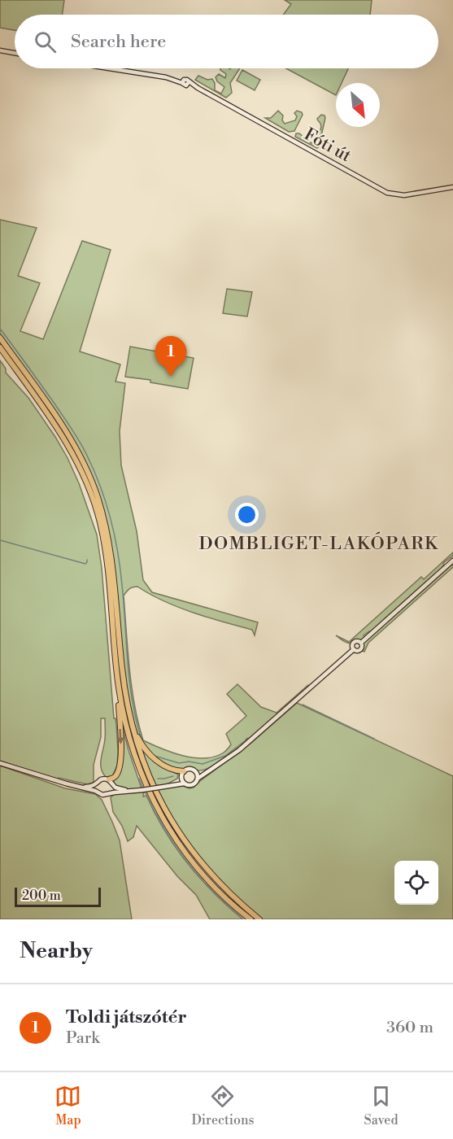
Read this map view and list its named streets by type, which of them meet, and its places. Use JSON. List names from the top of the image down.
{
  "streets": {
    "street": ["Fóti út"]
  },
  "districts": ["DOMBLIGET-LAKÓPARK"],
  "scale_bar": "200 m",
  "north": "bottom right",
  "page": {
    "search": "Search here",
    "pins": "1",
    "scale": "200 m",
    "heading": "Nearby",
    "list": [
      {
        "mark": "1",
        "name": "Toldi játszótér",
        "note": "Park",
        "value": "360 m"
      }
    ],
    "nav": ["Map", "Directions", "Saved"]
  }
}
